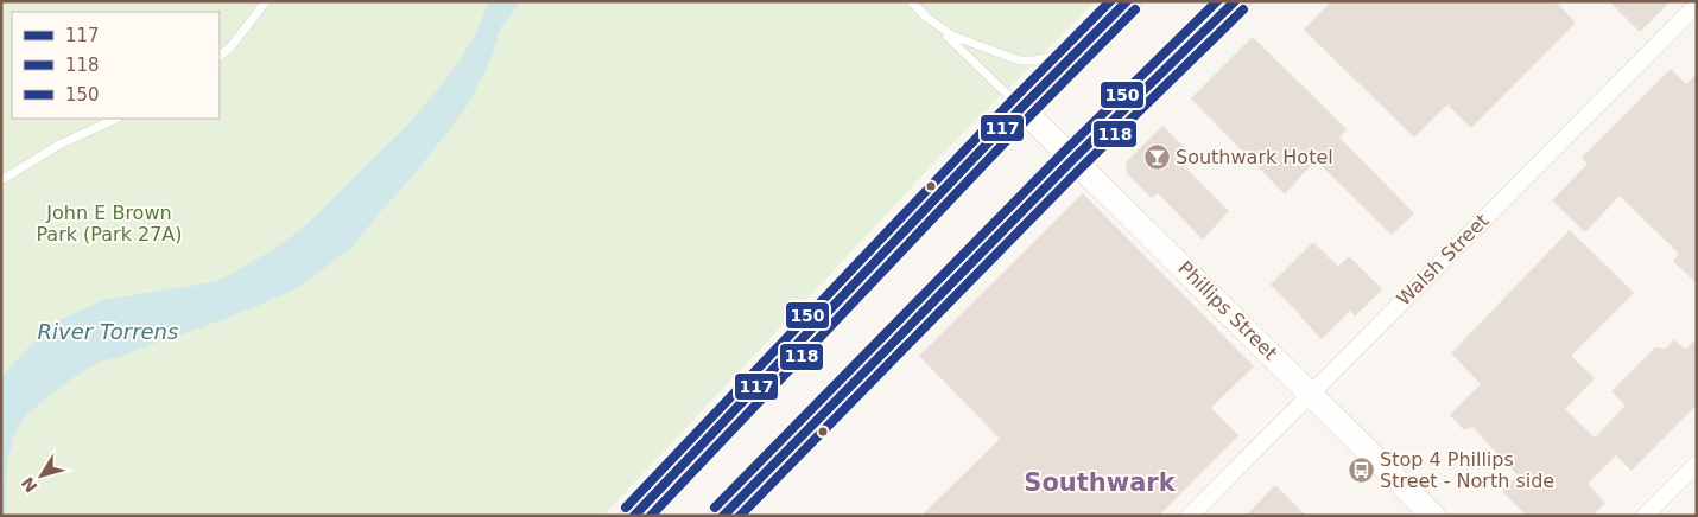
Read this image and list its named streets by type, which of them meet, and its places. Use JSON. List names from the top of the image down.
{
  "streets": {
    "street": ["Walsh Street", "Phillips Street"]
  },
  "crossings": [
    ["Walsh Street", "Phillips Street"]
  ],
  "districts": ["Southwark"],
  "water": ["River Torrens"],
  "parks": ["John E Brown Park (Park 27A)"],
  "places": {
    "bar": ["Southwark Hotel"],
    "bus stop": ["Stop 4 Phillips Street - North side"]
  },
  "lines": ["transit line 117", "transit line 150", "transit line 118"],
  "legend": ["117", "118", "150"],
  "north": "bottom left"
}
